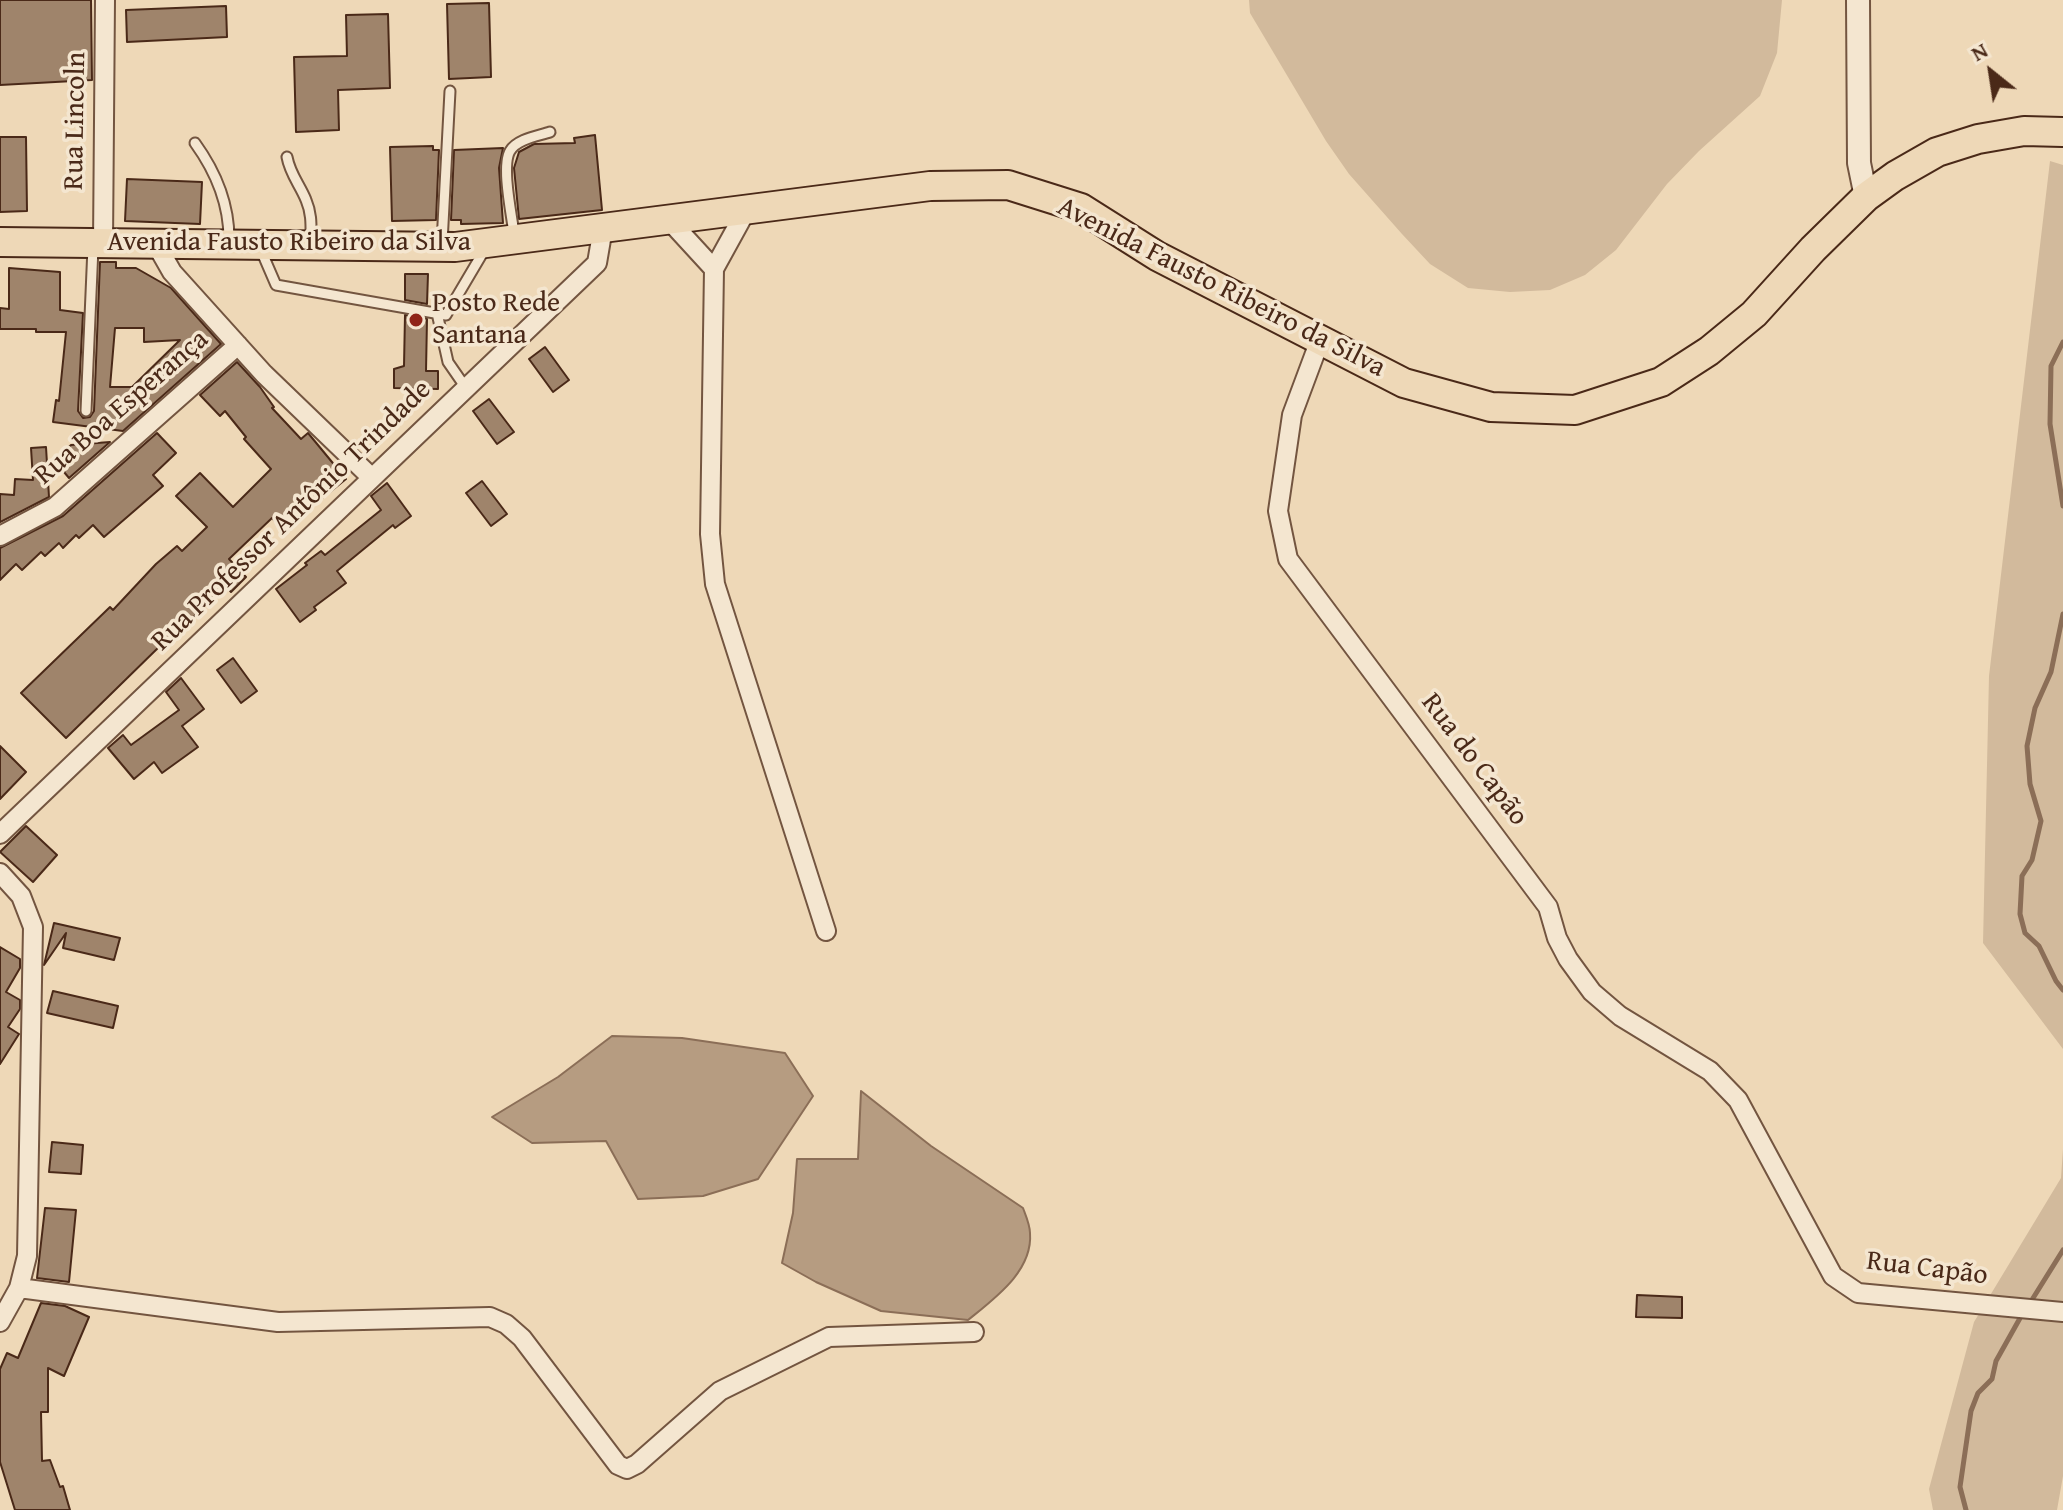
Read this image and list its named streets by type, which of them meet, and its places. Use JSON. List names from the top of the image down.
{
  "streets": {
    "main road": ["Avenida Fausto Ribeiro da Silva"],
    "street": [
      "Rua Lincoln",
      "Rua Boa Esperança",
      "Rua Professor Antônio Trindade",
      "Rua do Capão",
      "Rua Capão"
    ]
  },
  "crossings": [
    ["Rua Lincoln", "Avenida Fausto Ribeiro da Silva"],
    ["Avenida Fausto Ribeiro da Silva", "Rua Professor Antônio Trindade"],
    ["Avenida Fausto Ribeiro da Silva", "Rua do Capão"],
    ["Rua do Capão", "Rua Capão"]
  ],
  "places": ["Posto Rede Santana"],
  "north": "top left"
}
